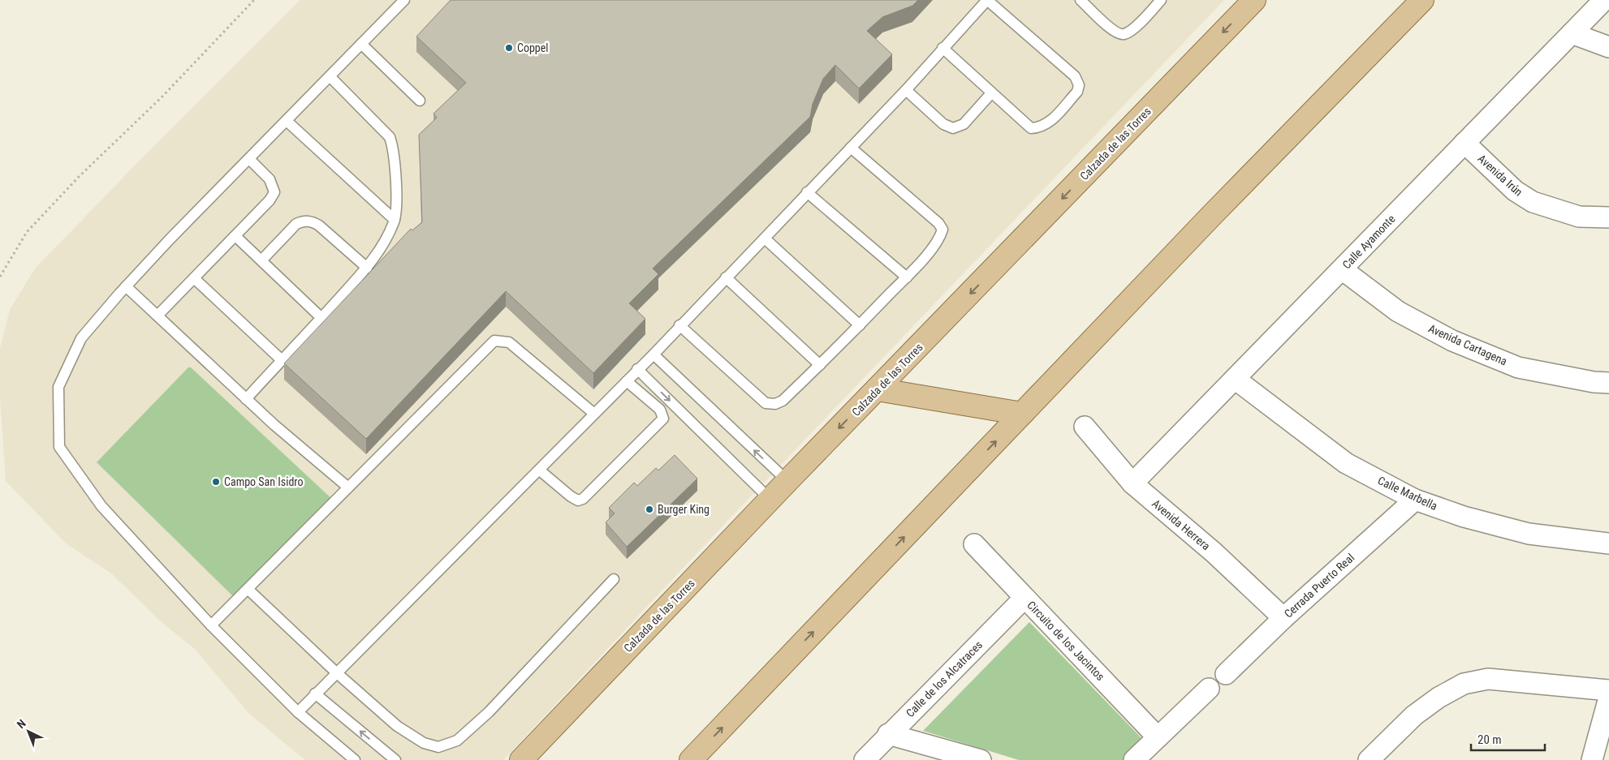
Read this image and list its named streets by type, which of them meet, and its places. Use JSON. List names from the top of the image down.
{
  "streets": {
    "main road": ["Calzada de las Torres"],
    "street": [
      "Avenida Irún",
      "Calle Ayamonte",
      "Avenida Cartagena",
      "Calle Marbella",
      "Avenida Herrera",
      "Cerrada Puerto Real",
      "Circuito de los Jacintos",
      "Calle de los Alcatraces"
    ]
  },
  "crossings": [
    ["Avenida Irún", "Calle Ayamonte"],
    ["Calle Ayamonte", "Avenida Cartagena"],
    ["Calle Ayamonte", "Calle Marbella"],
    ["Calle Ayamonte", "Avenida Herrera"],
    ["Calle Marbella", "Cerrada Puerto Real"],
    ["Avenida Herrera", "Cerrada Puerto Real"],
    ["Circuito de los Jacintos", "Calle de los Alcatraces"]
  ],
  "places": ["Coppel", "Campo San Isidro", "Burger King"],
  "scale_bar": "20 m",
  "north": "top left"
}
